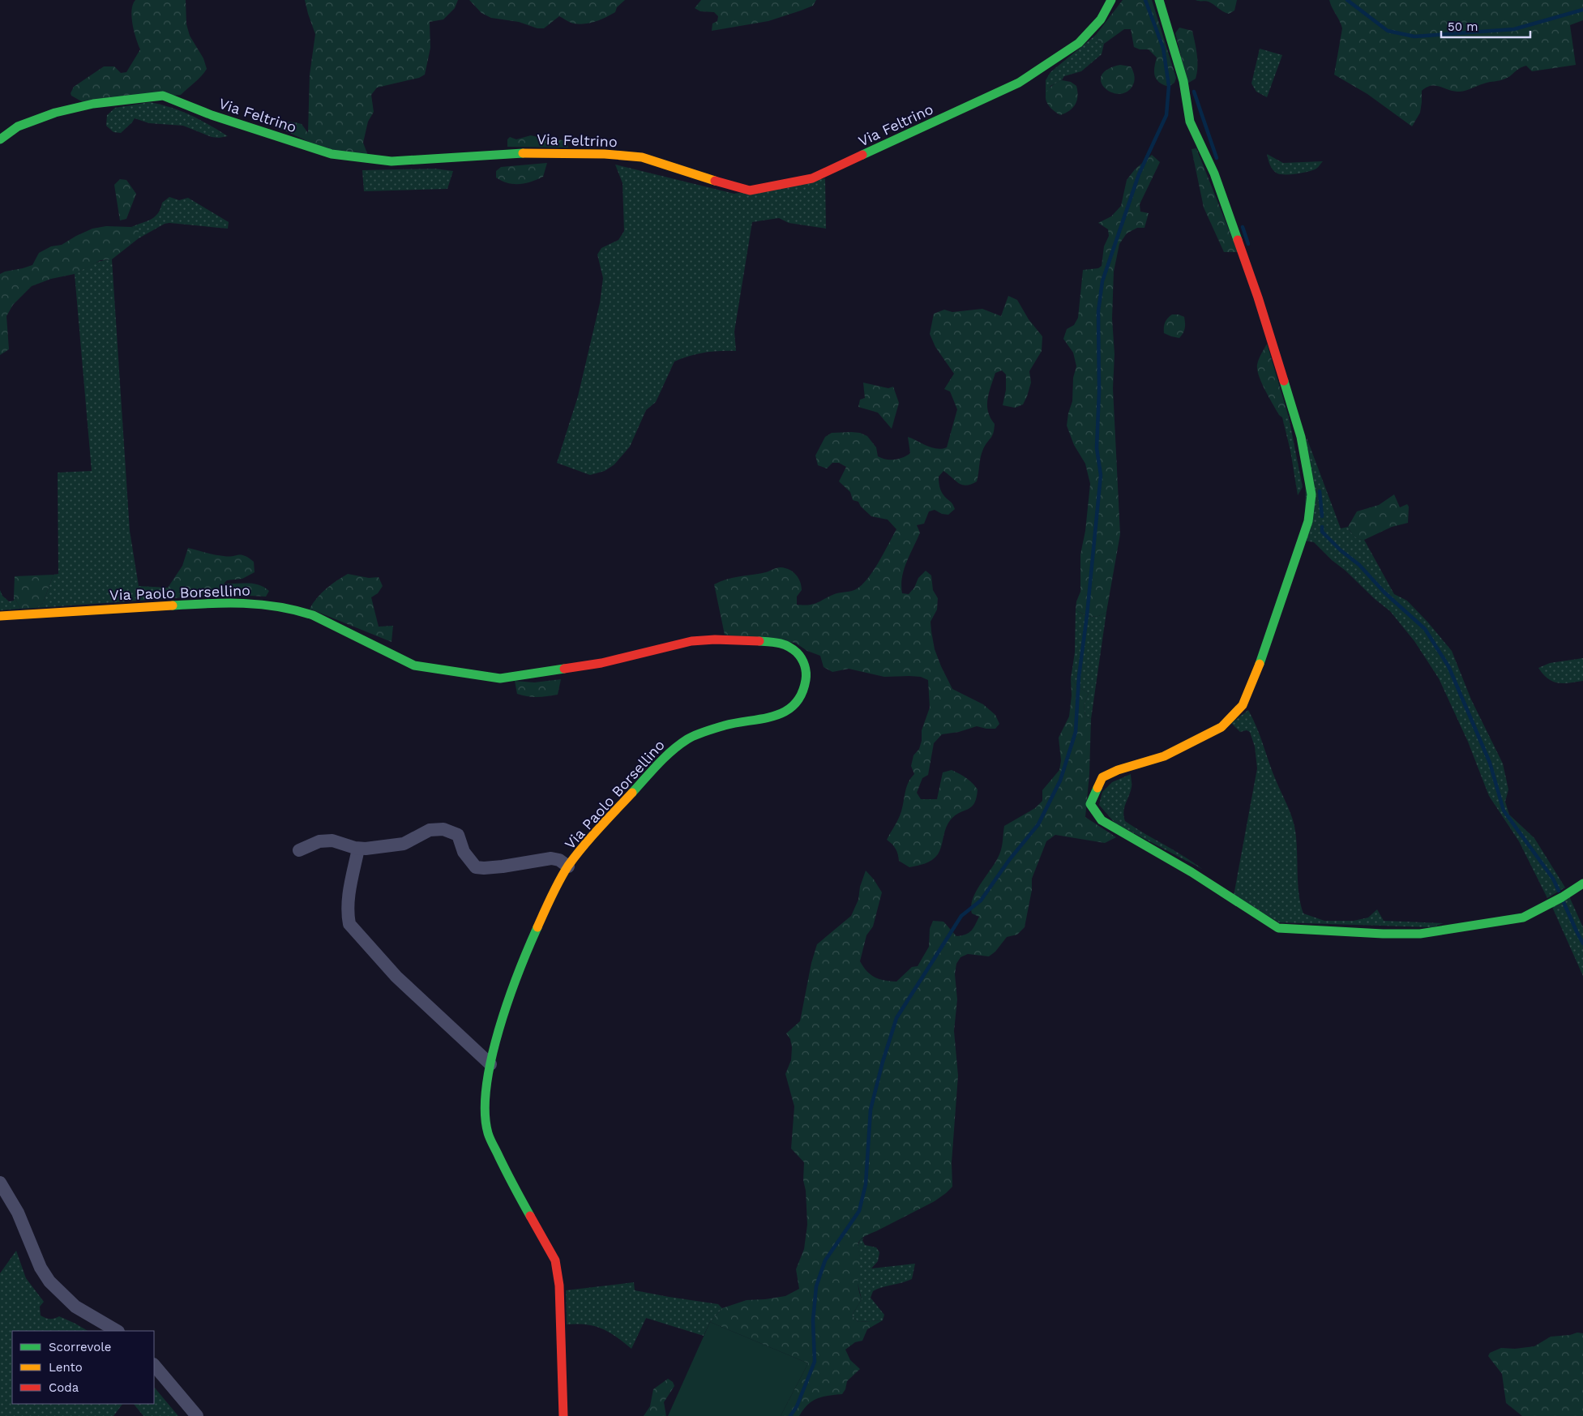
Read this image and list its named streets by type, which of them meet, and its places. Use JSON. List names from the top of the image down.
{
  "streets": {
    "street": ["Via Feltrino", "Via Paolo Borsellino"]
  },
  "legend": ["Scorrevole", "Lento", "Coda"],
  "scale_bar": "50 m"
}
